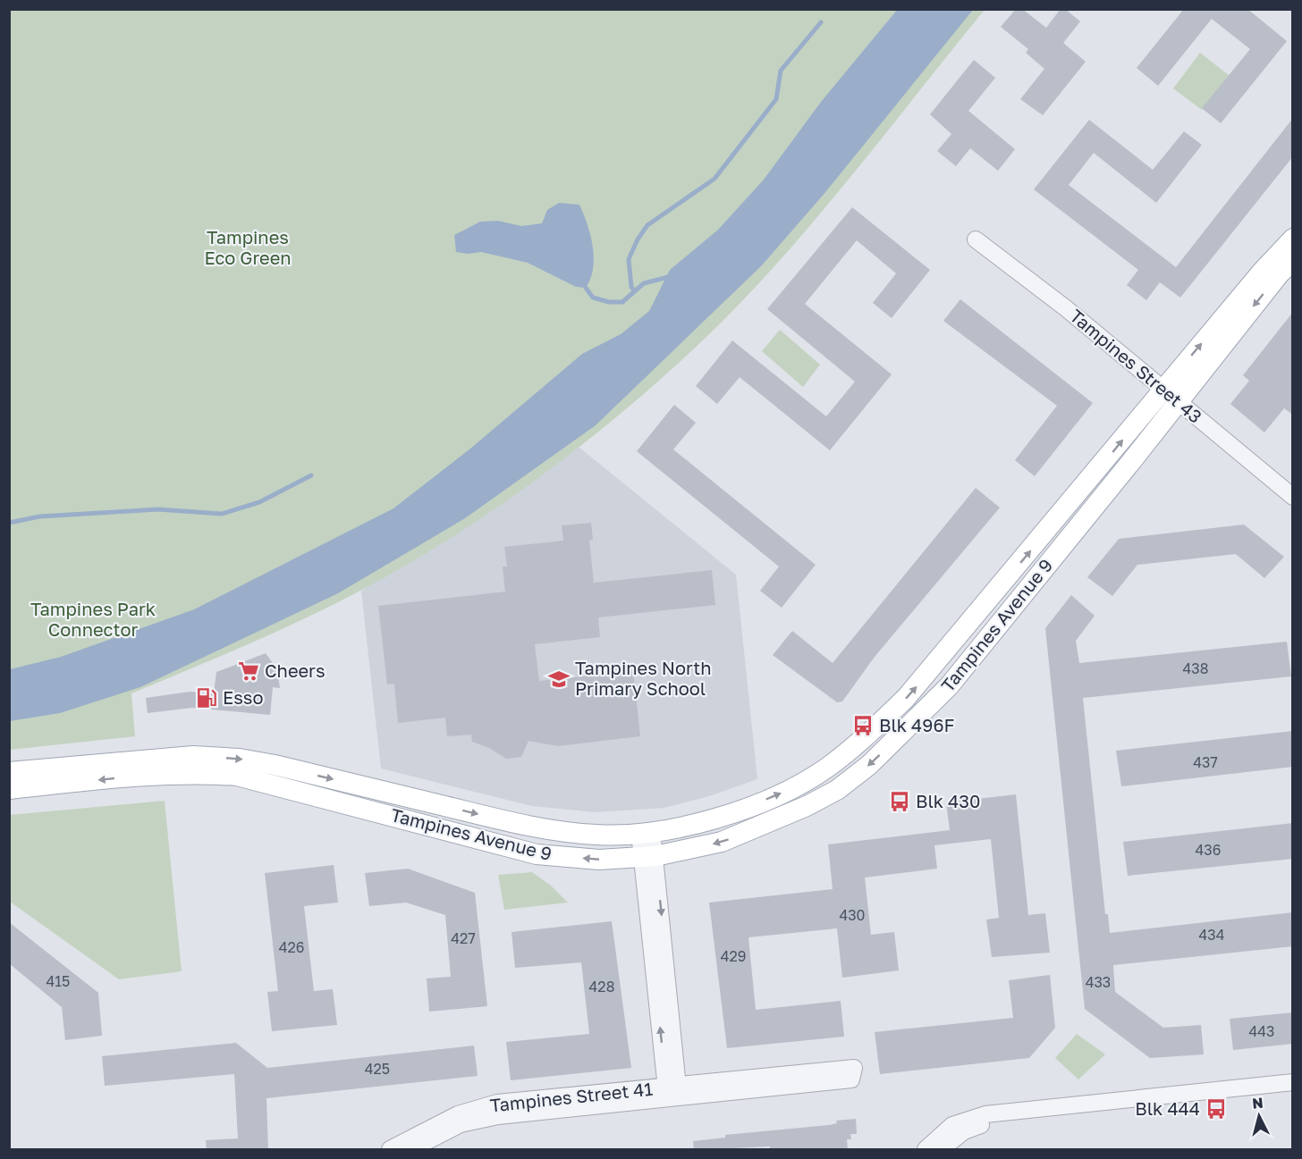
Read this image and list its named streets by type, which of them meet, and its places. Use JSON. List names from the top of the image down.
{
  "streets": {
    "main road": ["Tampines Avenue 9"],
    "street": ["Tampines Street 43", "Tampines Street 41"]
  },
  "crossings": [
    ["Tampines Street 43", "Tampines Avenue 9"],
    ["Tampines Avenue 9", "Tampines Street 41"]
  ],
  "parks": ["Tampines Eco Green", "Tampines Park Connector"],
  "places": {
    "supermarket": ["Cheers"],
    "school or university": ["Tampines North Primary School"],
    "fuel station": ["Esso"],
    "bus stop": ["Blk 496F", "Blk 430", "Blk 444"]
  },
  "house_numbers": [
    "438",
    "437",
    "436",
    "430",
    "434",
    "427",
    "426",
    "429",
    "415",
    "433",
    "428",
    "443",
    "425"
  ],
  "north": "top"
}
